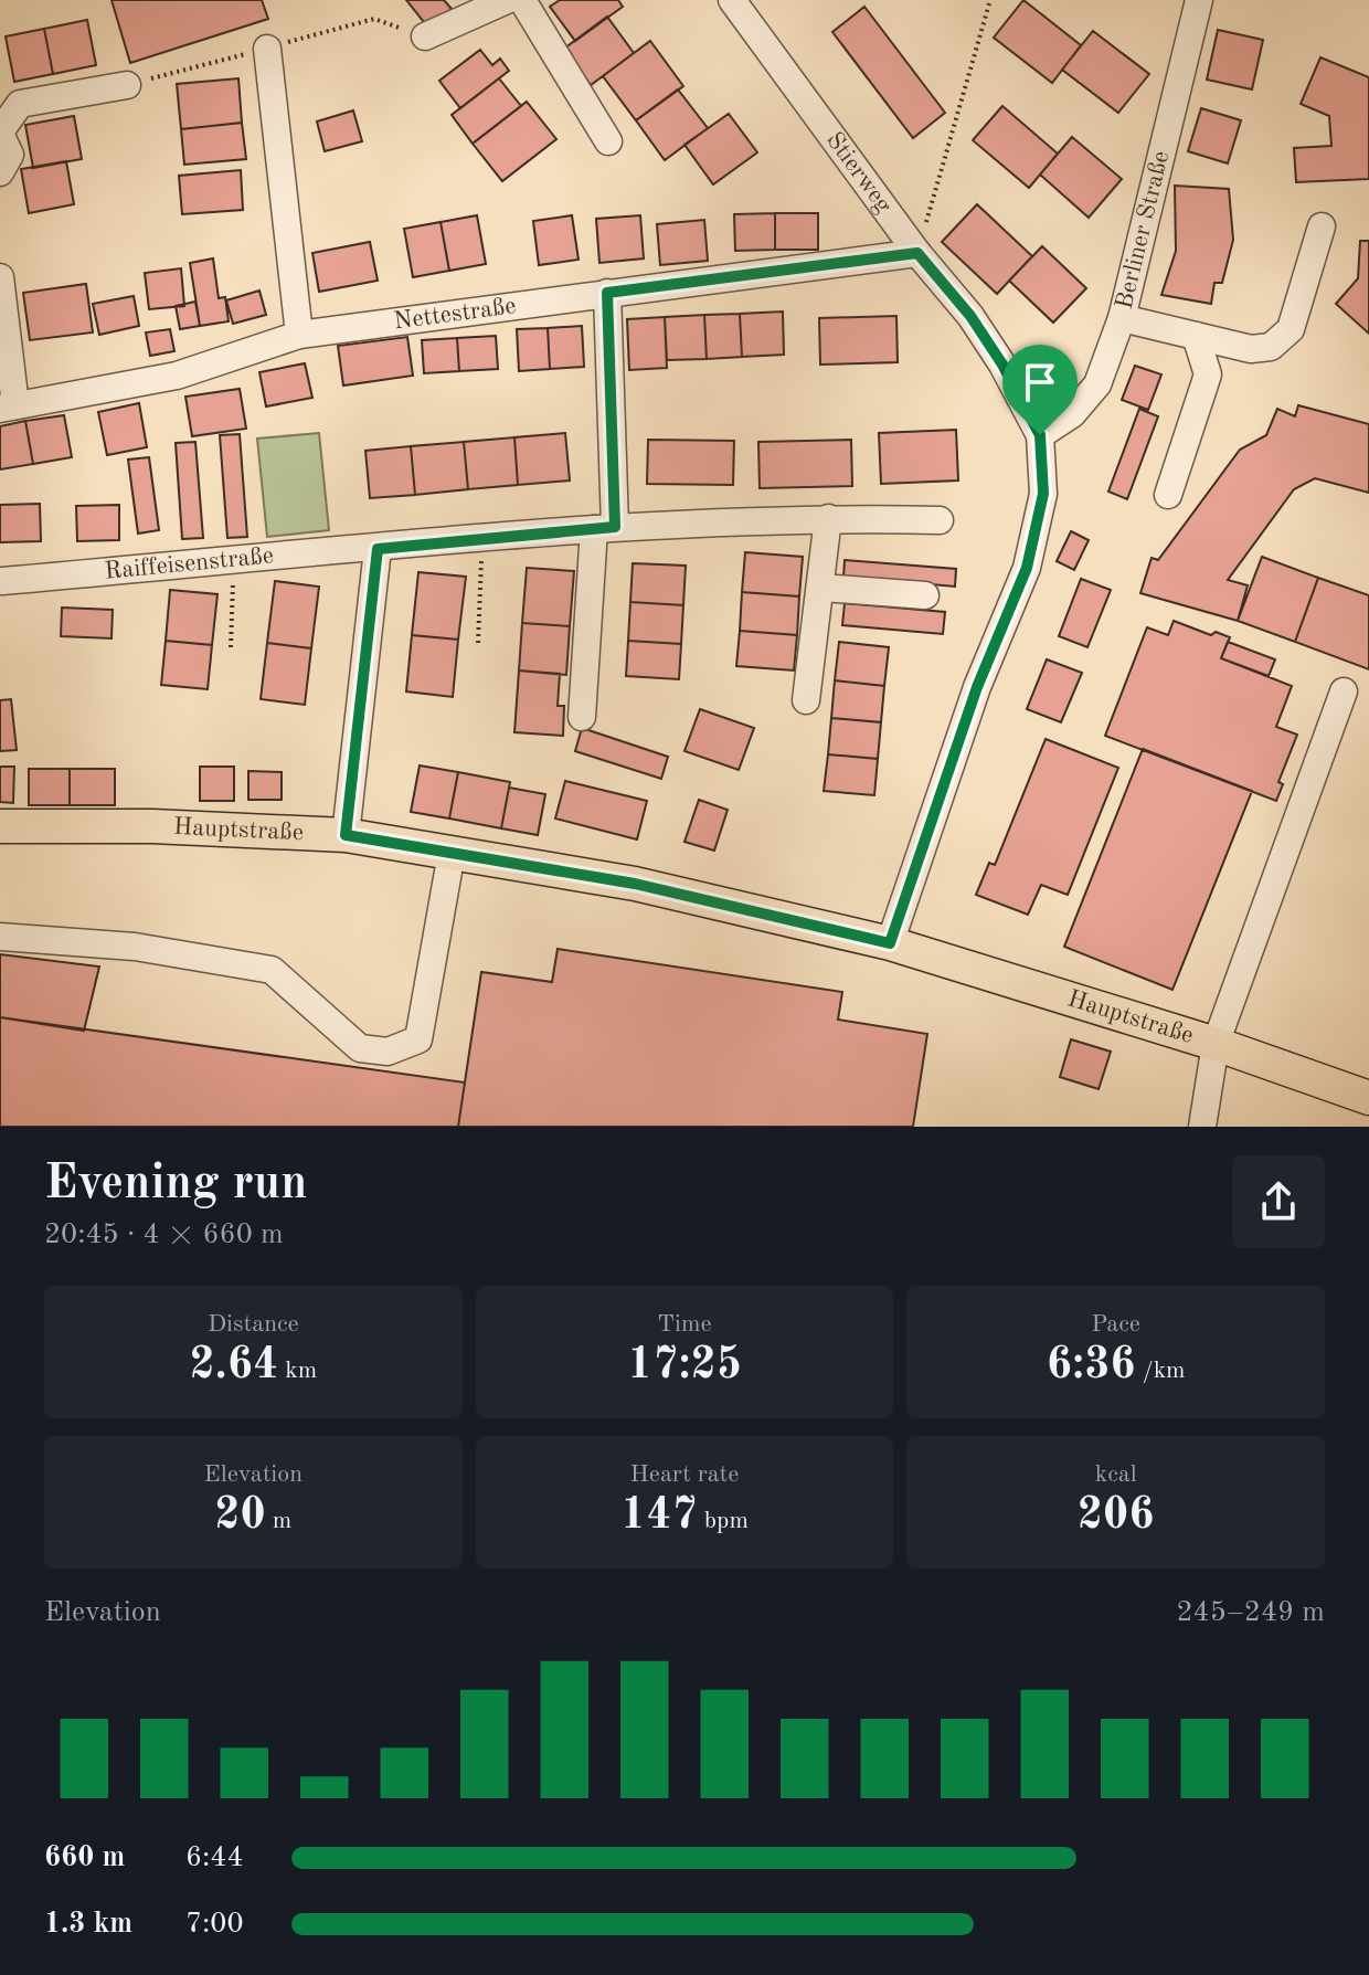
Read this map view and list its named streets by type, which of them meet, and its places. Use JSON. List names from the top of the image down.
{
  "streets": {
    "main road": ["Hauptstraße"],
    "street": [
      "Stierweg",
      "Berliner Straße",
      "Nettestraße",
      "Raiffeisenstraße"
    ]
  },
  "crossings": [
    ["Stierweg", "Berliner Straße"],
    ["Stierweg", "Nettestraße"],
    ["Stierweg", "Hauptstraße"]
  ],
  "page": {
    "heading": ["Evening run", "20:45 · 4 × 660 m"],
    "stats": [
      ["Distance", "2.64 km"],
      ["Time", "17:25"],
      ["Pace", "6:36 /km"],
      ["Elevation", "20 m"],
      ["Heart rate", "147 bpm"],
      ["kcal", "206"]
    ],
    "chart": ["Elevation", "245–249 m"],
    "list": [
      {
        "name": "660 m",
        "note": "6:44"
      },
      {
        "name": "1.3 km",
        "note": "7:00"
      }
    ]
  }
}
